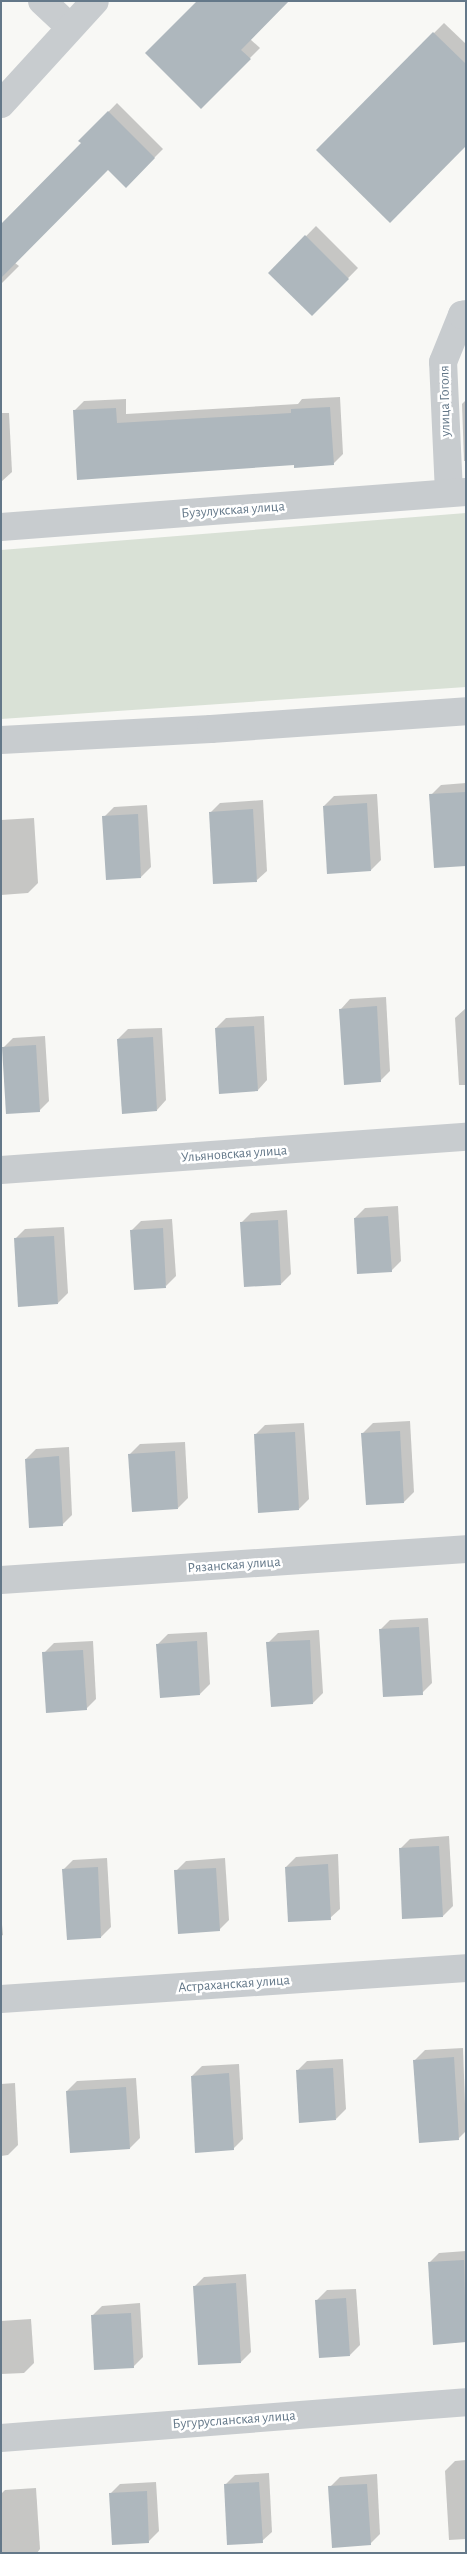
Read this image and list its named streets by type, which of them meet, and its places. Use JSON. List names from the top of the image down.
{
  "streets": {
    "street": [
      "улица Гоголя",
      "Бузулукская улица",
      "Ульяновская улица",
      "Рязанская улица",
      "Астраханская улица",
      "Бугурусланская улица"
    ]
  },
  "crossings": [
    ["улица Гоголя", "Бузулукская улица"]
  ]
}
